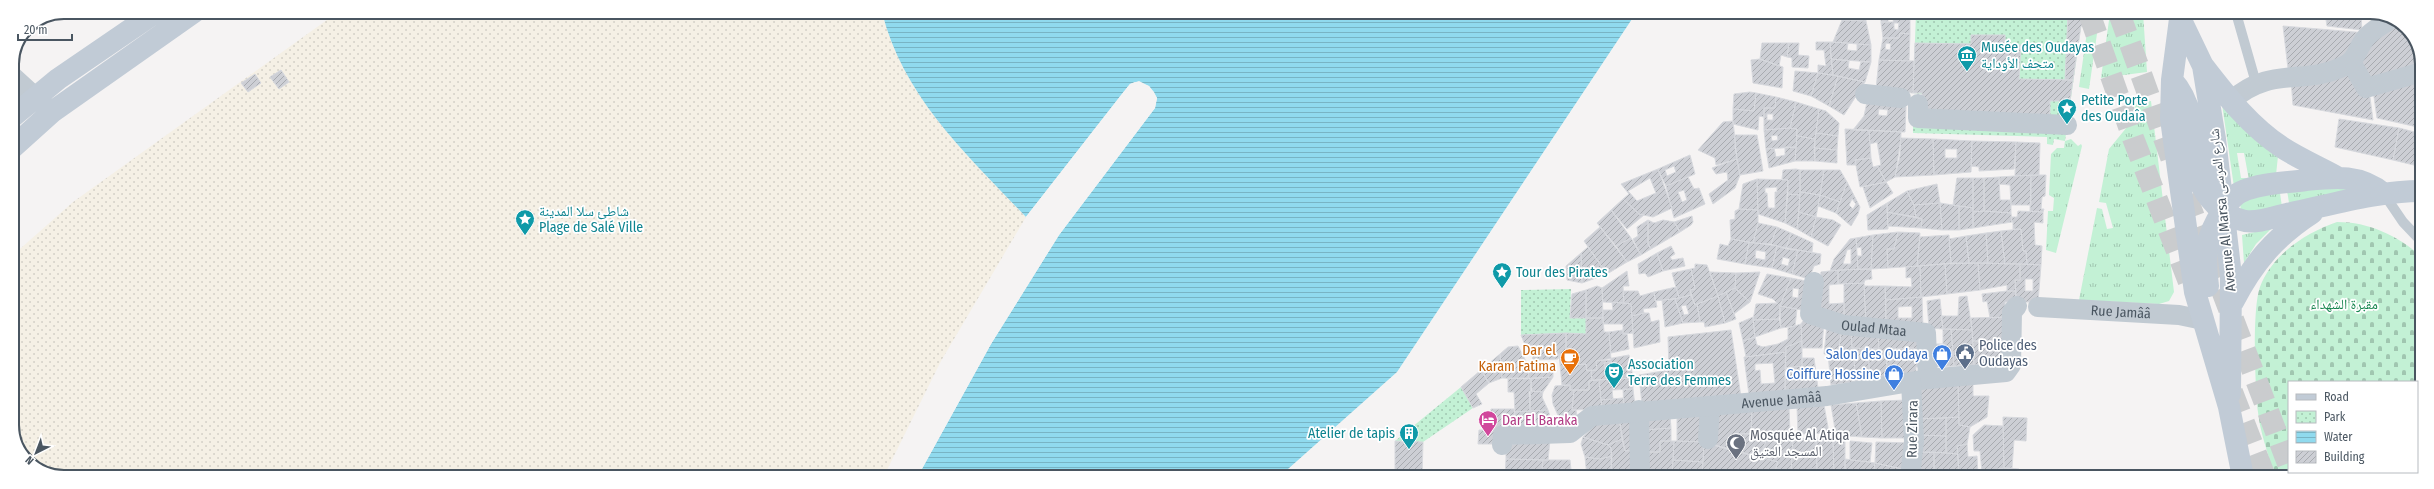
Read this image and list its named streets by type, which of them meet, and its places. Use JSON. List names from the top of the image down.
{
  "streets": {
    "street": [
      "Avenue Al Marsa شارع المرسى",
      "Rue Jamââ",
      "Oulad Mtaa",
      "Avenue Jamââ",
      "Rue Zirara"
    ]
  },
  "crossings": [
    ["Avenue Al Marsa شارع المرسى", "Rue Jamââ"],
    ["Oulad Mtaa", "Avenue Jamââ"],
    ["Oulad Mtaa", "Rue Zirara"],
    ["Avenue Jamââ", "Rue Zirara"]
  ],
  "parks": ["مقبرة الشهداء"],
  "places": {
    "museum": ["Musée des Oudayas متحف الأوداية"],
    "place": ["Petite Porte des Oudaîa", "شاطئ سلا المدينة Plage de Salé Ville", "Tour des Pirates"],
    "public building": ["Police des Oudayas"],
    "shop": ["Salon des Oudaya", "Coiffure Hossine"],
    "cafe": ["Dar el Karam Fatima"],
    "theatre": ["Association Terre des Femmes"],
    "hotel": ["Dar El Baraka"],
    "building": ["Atelier de tapis"],
    "mosque": ["Mosquée Al Atiqa المسجد العتيق"]
  },
  "legend": [
    "Road",
    "Park",
    "Water",
    "Building"
  ],
  "scale_bar": "20 m",
  "north": "bottom left"
}
